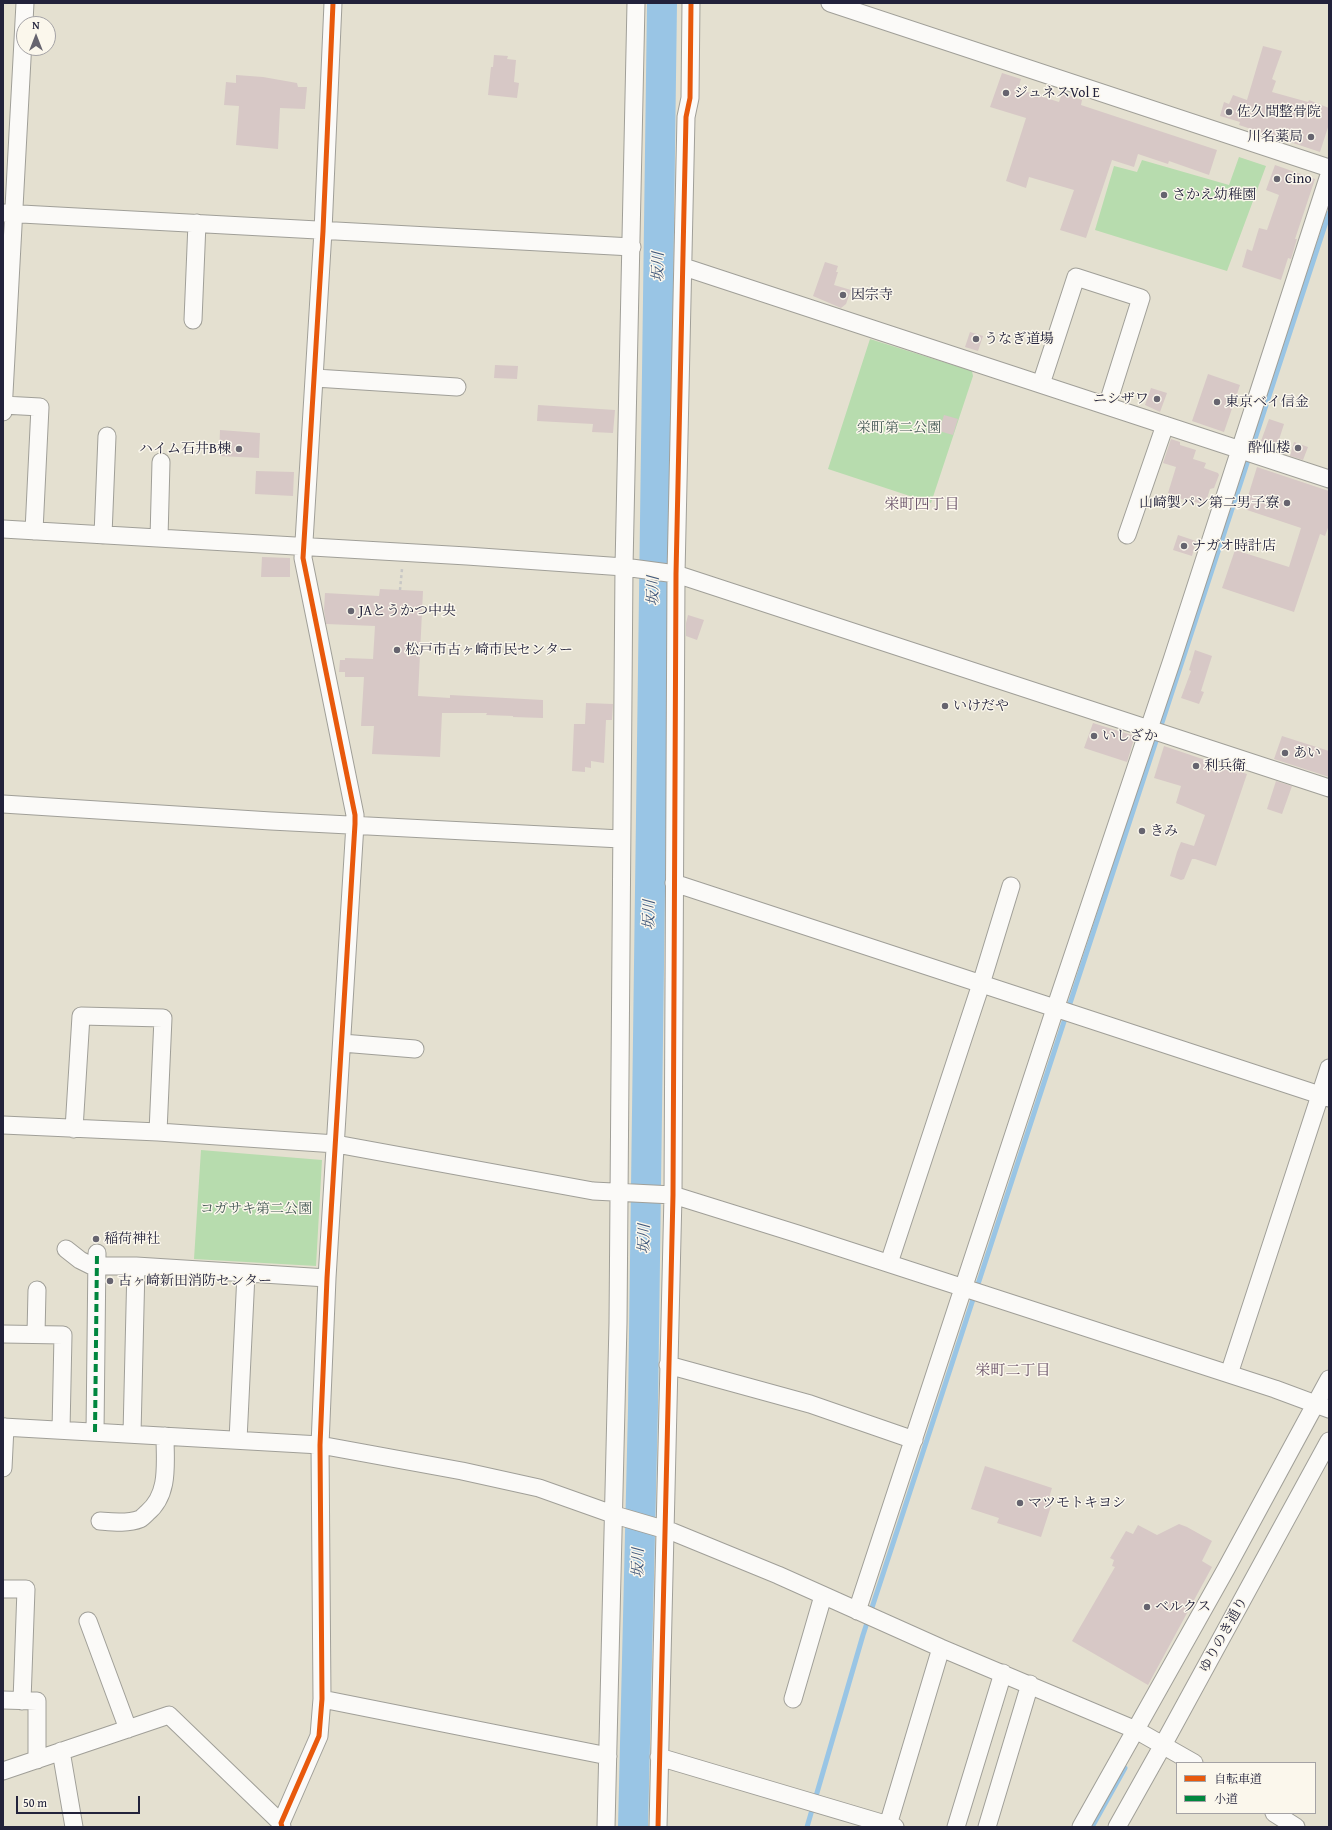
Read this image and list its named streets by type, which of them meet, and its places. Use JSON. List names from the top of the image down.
{
  "streets": {
    "street": ["ゆりのき通り"]
  },
  "districts": ["栄町四丁目", "栄町二丁目"],
  "water": ["坂川"],
  "parks": ["栄町第二公園", "コガサキ第二公園"],
  "places": [
    "ジュネスVol E",
    "佐久間整骨院",
    "川名薬局",
    "Cino",
    "さかえ幼稚園",
    "因宗寺",
    "うなぎ道場",
    "ニシザワ",
    "東京ベイ信金",
    "酔仙楼",
    "ハイム石井B棟",
    "山崎製パン第二男子寮",
    "ナガオ時計店",
    "JAとうかつ中央",
    "松戸市古ヶ崎市民センター",
    "いけだや",
    "いしざか",
    "あい",
    "利兵衛",
    "きみ",
    "稲荷神社",
    "古ヶ崎新田消防センター",
    "マツモトキヨシ",
    "ベルクス"
  ],
  "legend": ["自転車道", "小道"],
  "scale_bar": "50 m",
  "north": "top"
}
